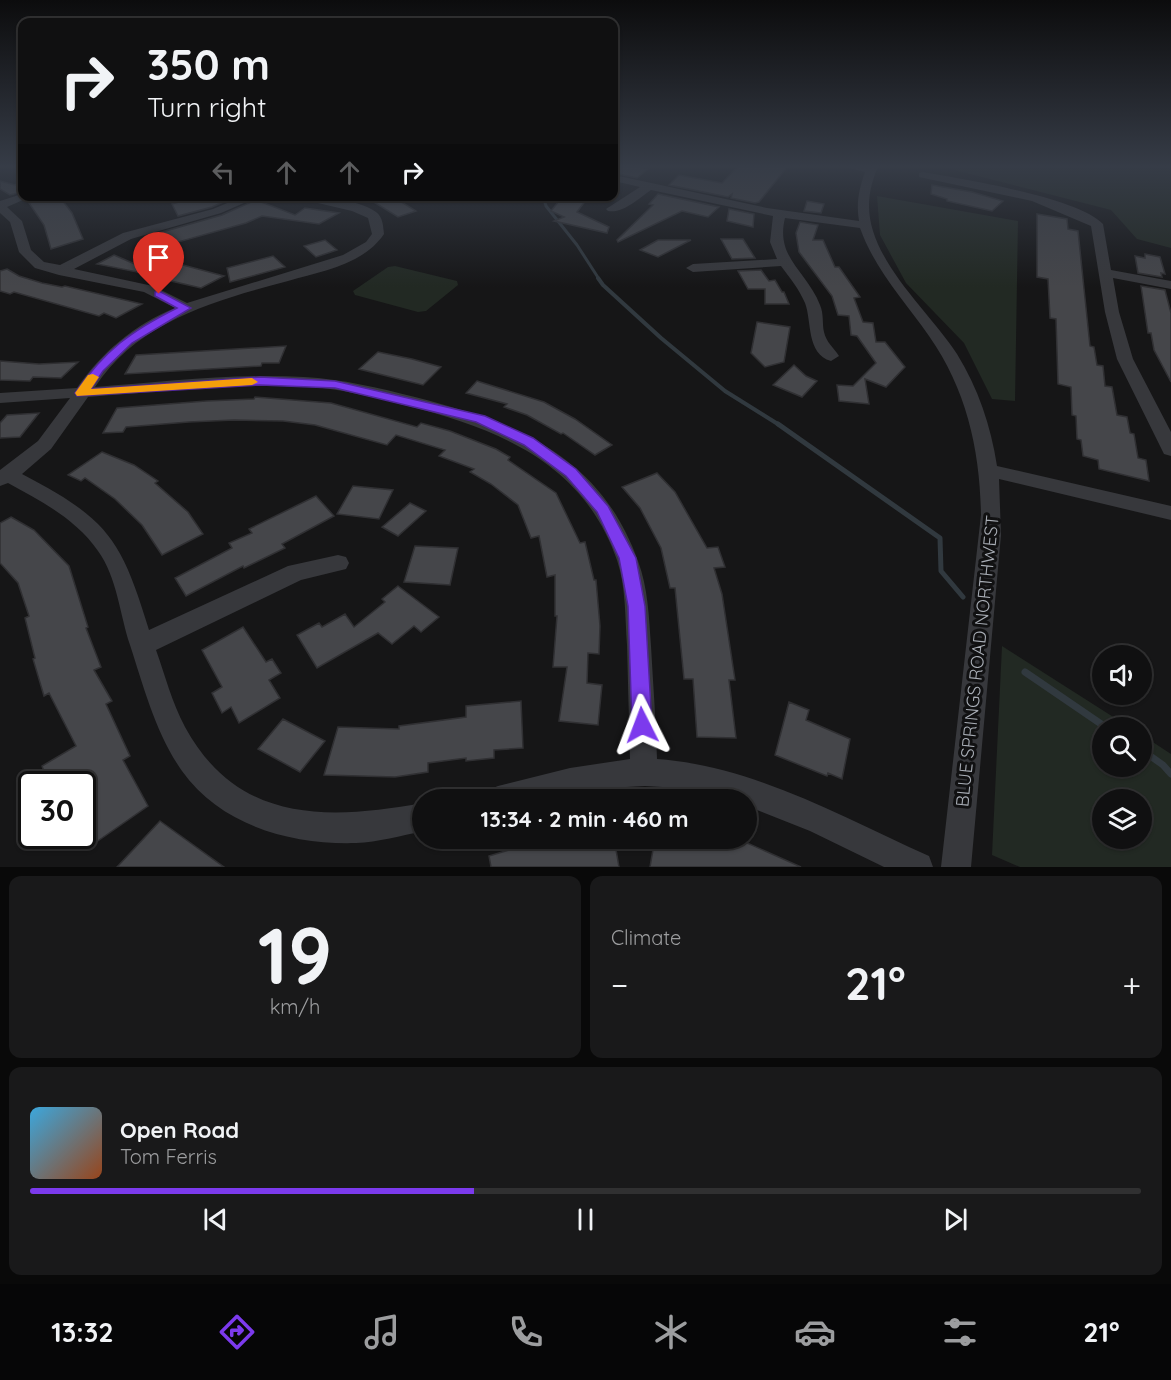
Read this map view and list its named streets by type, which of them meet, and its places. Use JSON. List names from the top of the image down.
{
  "streets": {
    "street": ["BLUE SPRINGS ROAD NORTHWEST"]
  },
  "page": {
    "turn": ["350 m", "Turn right"],
    "limit": "30",
    "trip": "13:34 · 2 min · 460 m",
    "tile": [
      ["19", "km/h"],
      "Climate"
    ],
    "heat": ["−", "21°", "+"],
    "song": ["Open Road", "Tom Ferris"],
    "tabs": ["13:32", "21°"]
  }
}
